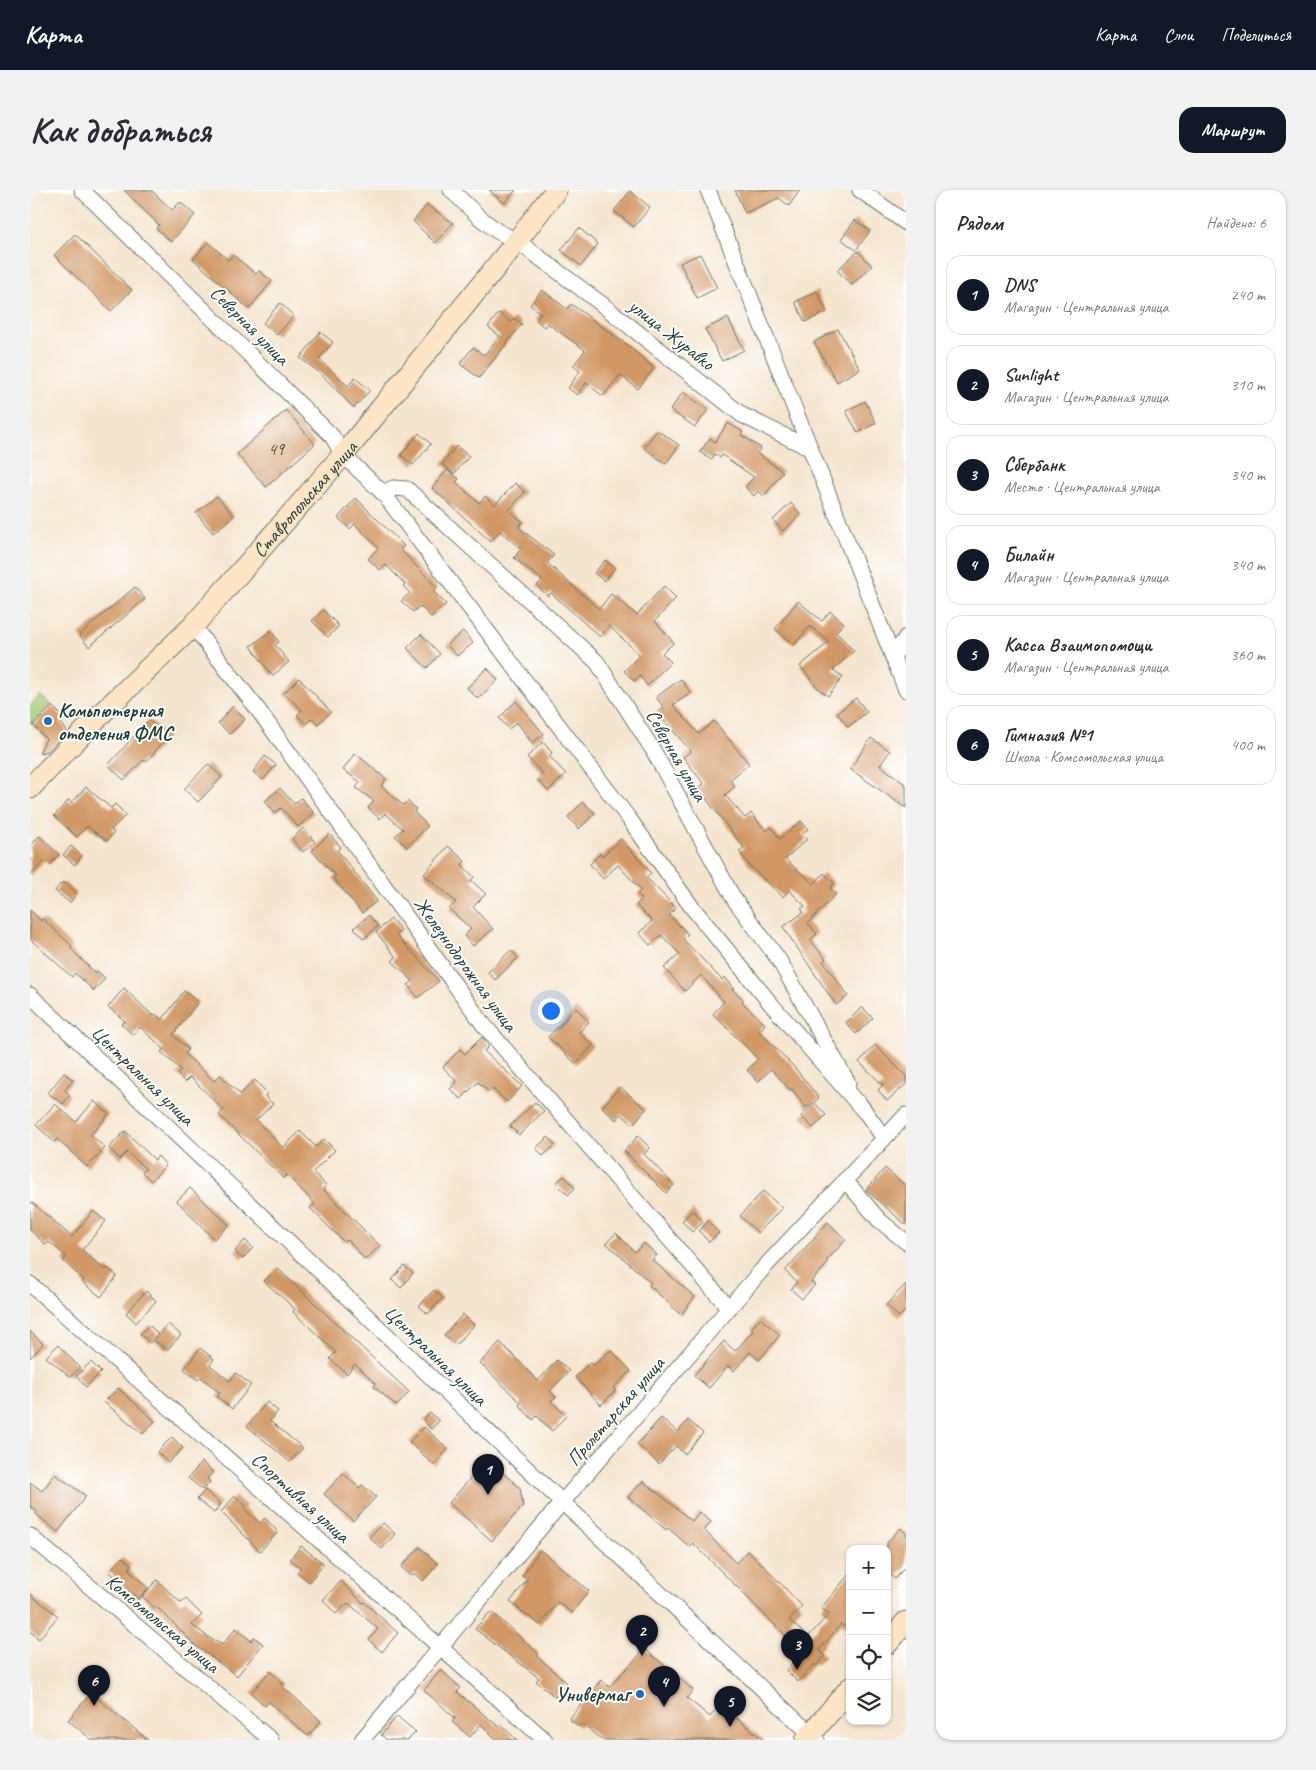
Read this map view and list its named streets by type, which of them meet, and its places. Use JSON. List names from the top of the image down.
{
  "streets": {
    "street": [
      "Северная улица",
      "улица Журавко",
      "Ставропольская улица",
      "Железнодорожная улица",
      "Центральная улица",
      "Пролетарская улица",
      "Спортивная улица",
      "Комсомольская улица"
    ]
  },
  "crossings": [
    ["Северная улица", "Ставропольская улица"],
    ["Северная улица", "Пролетарская улица"],
    ["улица Журавко", "Ставропольская улица"],
    ["Ставропольская улица", "Железнодорожная улица"],
    ["Железнодорожная улица", "Пролетарская улица"],
    ["Центральная улица", "Пролетарская улица"],
    ["Пролетарская улица", "Спортивная улица"]
  ],
  "places": ["Комьпютерная отделения ФМС", "Универмаг"],
  "house_numbers": ["49"],
  "page": {
    "header": "Карта",
    "nav": ["Карта", "Слои", "Поделиться"],
    "buttons": "Маршрут",
    "title": "Как добраться",
    "heading": ["Рядом", "Найдено: 6"],
    "list": [
      {
        "mark": "1",
        "name": "DNS",
        "note": "Магазин · Центральная улица",
        "value": "240 m"
      },
      {
        "mark": "2",
        "name": "Sunlight",
        "note": "Магазин · Центральная улица",
        "value": "310 m"
      },
      {
        "mark": "3",
        "name": "Сбербанк",
        "note": "Место · Центральная улица",
        "value": "340 m"
      },
      {
        "mark": "4",
        "name": "Билайн",
        "note": "Магазин · Центральная улица",
        "value": "340 m"
      },
      {
        "mark": "5",
        "name": "Касса Взаимопомощи",
        "note": "Магазин · Центральная улица",
        "value": "360 m"
      },
      {
        "mark": "6",
        "name": "Гимназия №1",
        "note": "Школа · Комсомольская улица",
        "value": "400 m"
      }
    ],
    "pins": [
      "1",
      "2",
      "3",
      "6",
      "4",
      "5"
    ],
    "map_buttons": ["+", "−"]
  }
}
